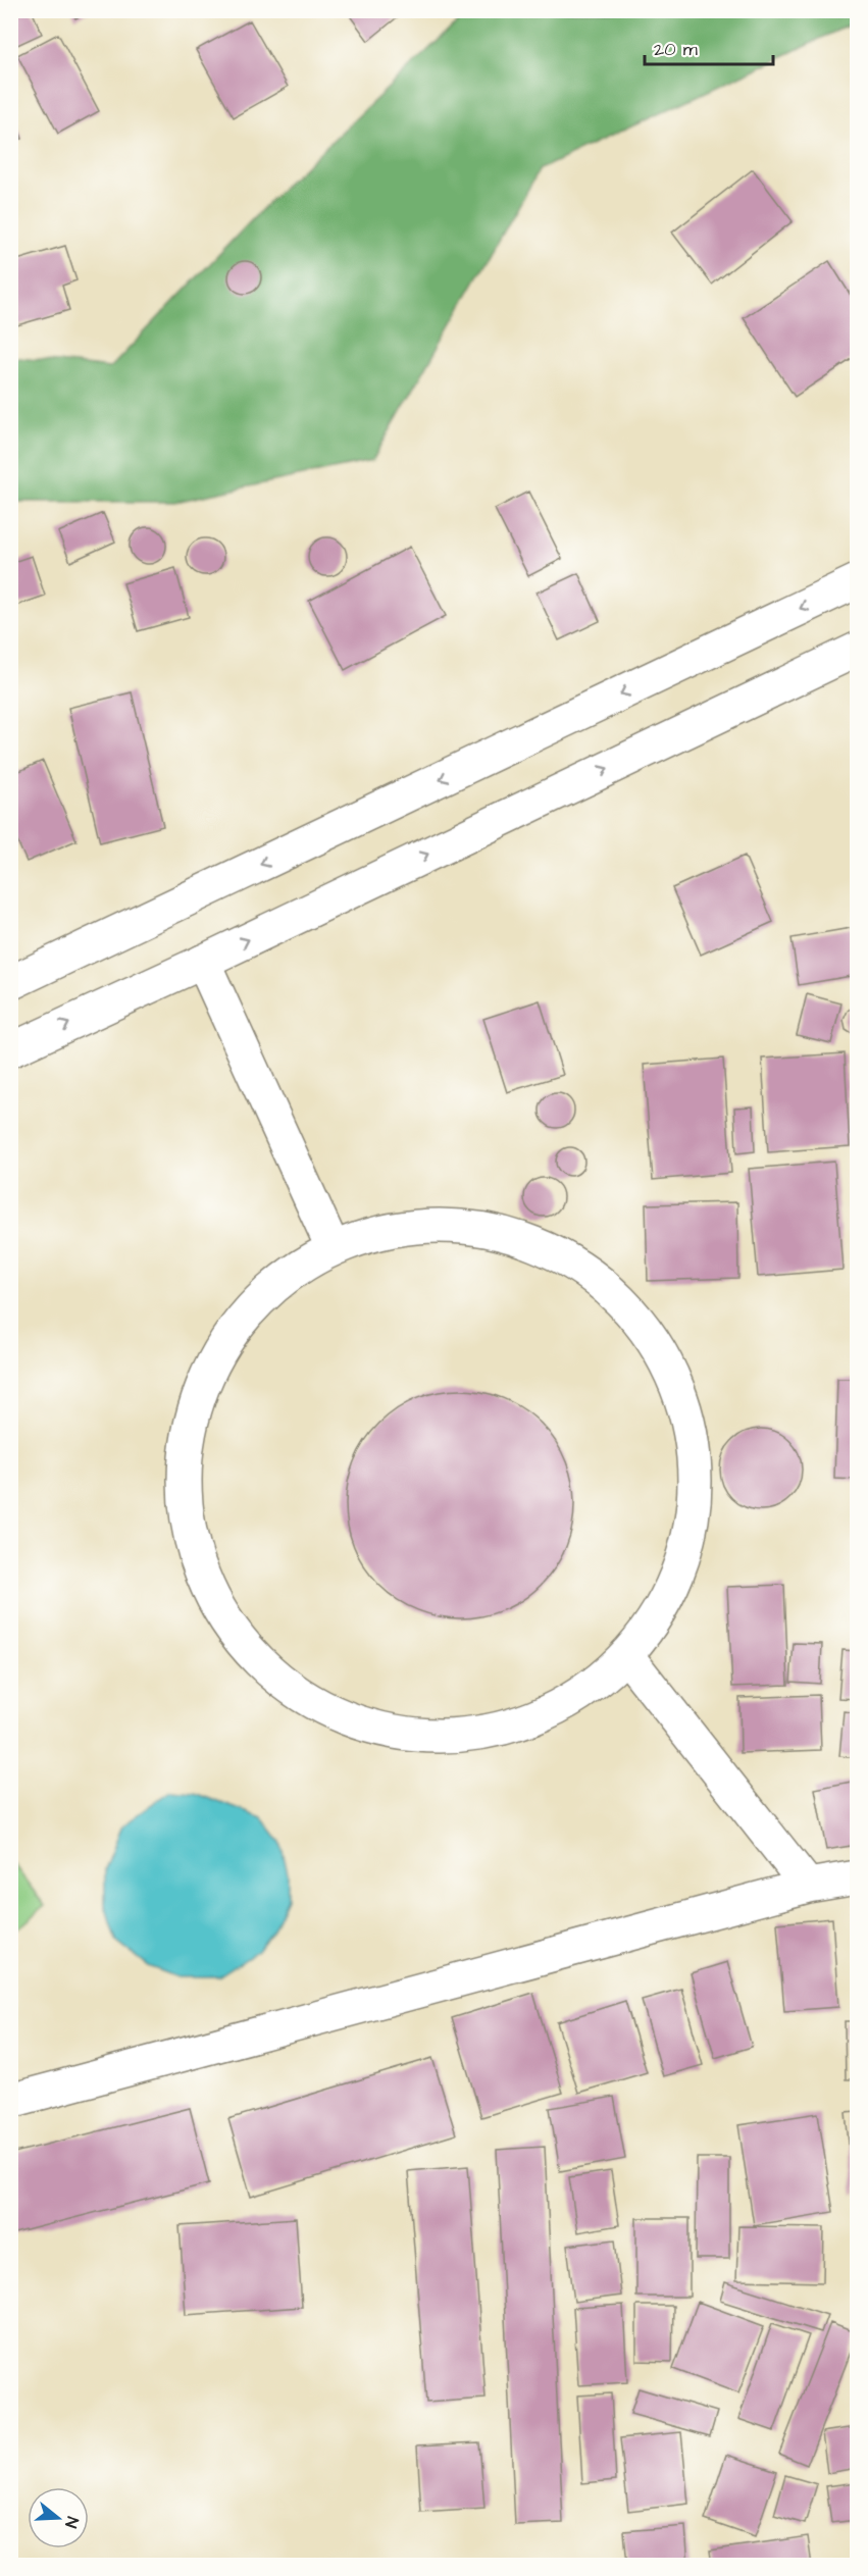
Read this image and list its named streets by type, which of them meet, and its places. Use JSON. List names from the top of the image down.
{
  "scale_bar": "20 m",
  "north": "right"
}
